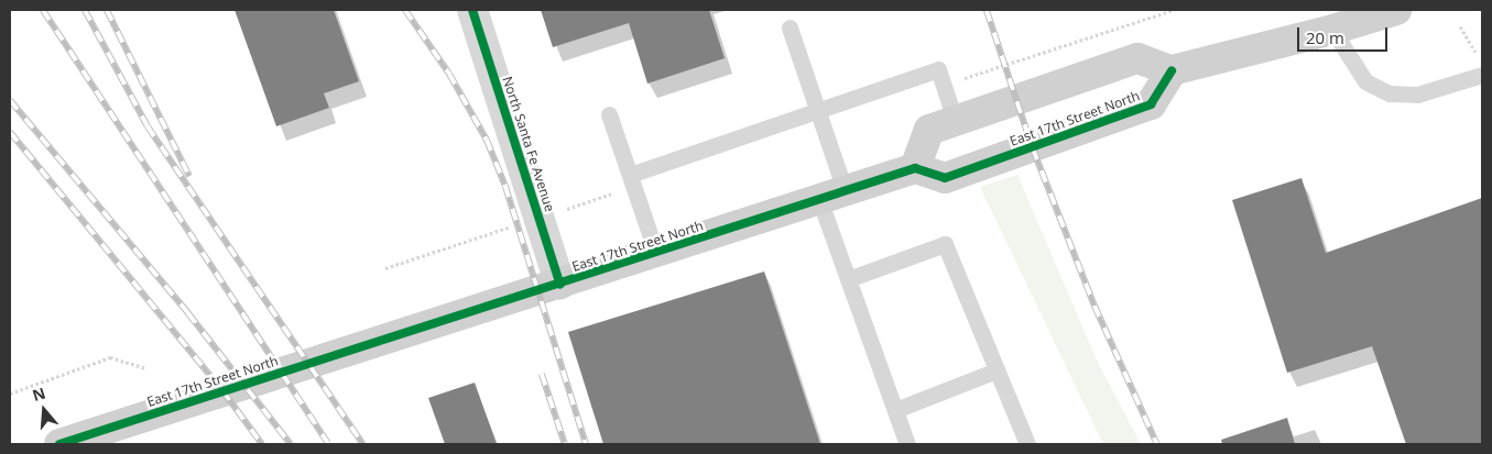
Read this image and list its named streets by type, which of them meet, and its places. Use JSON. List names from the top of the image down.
{
  "streets": {
    "street": ["East 17th Street North", "North Santa Fe Avenue"]
  },
  "crossings": [
    ["East 17th Street North", "North Santa Fe Avenue"]
  ],
  "scale_bar": "20 m",
  "north": "top"
}
